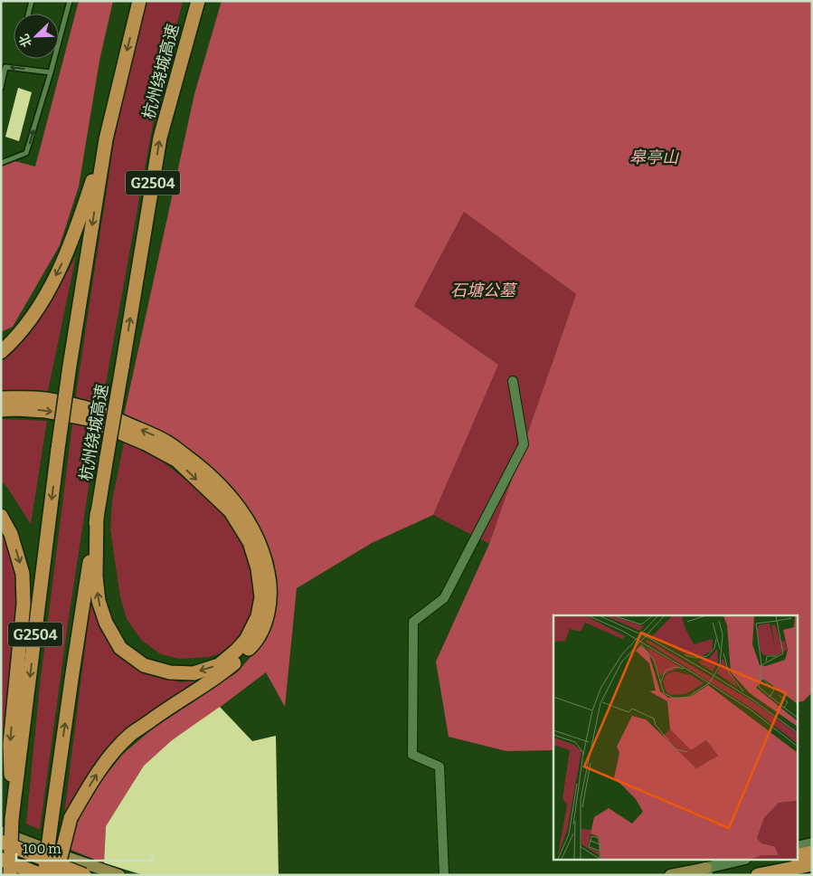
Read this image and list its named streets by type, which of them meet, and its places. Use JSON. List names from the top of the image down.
{
  "streets": {
    "highway": ["杭州绕城高速", "G2504"]
  },
  "parks": ["皋亭山", "石塘公墓"],
  "scale_bar": "100 m",
  "north": "bottom left"
}
